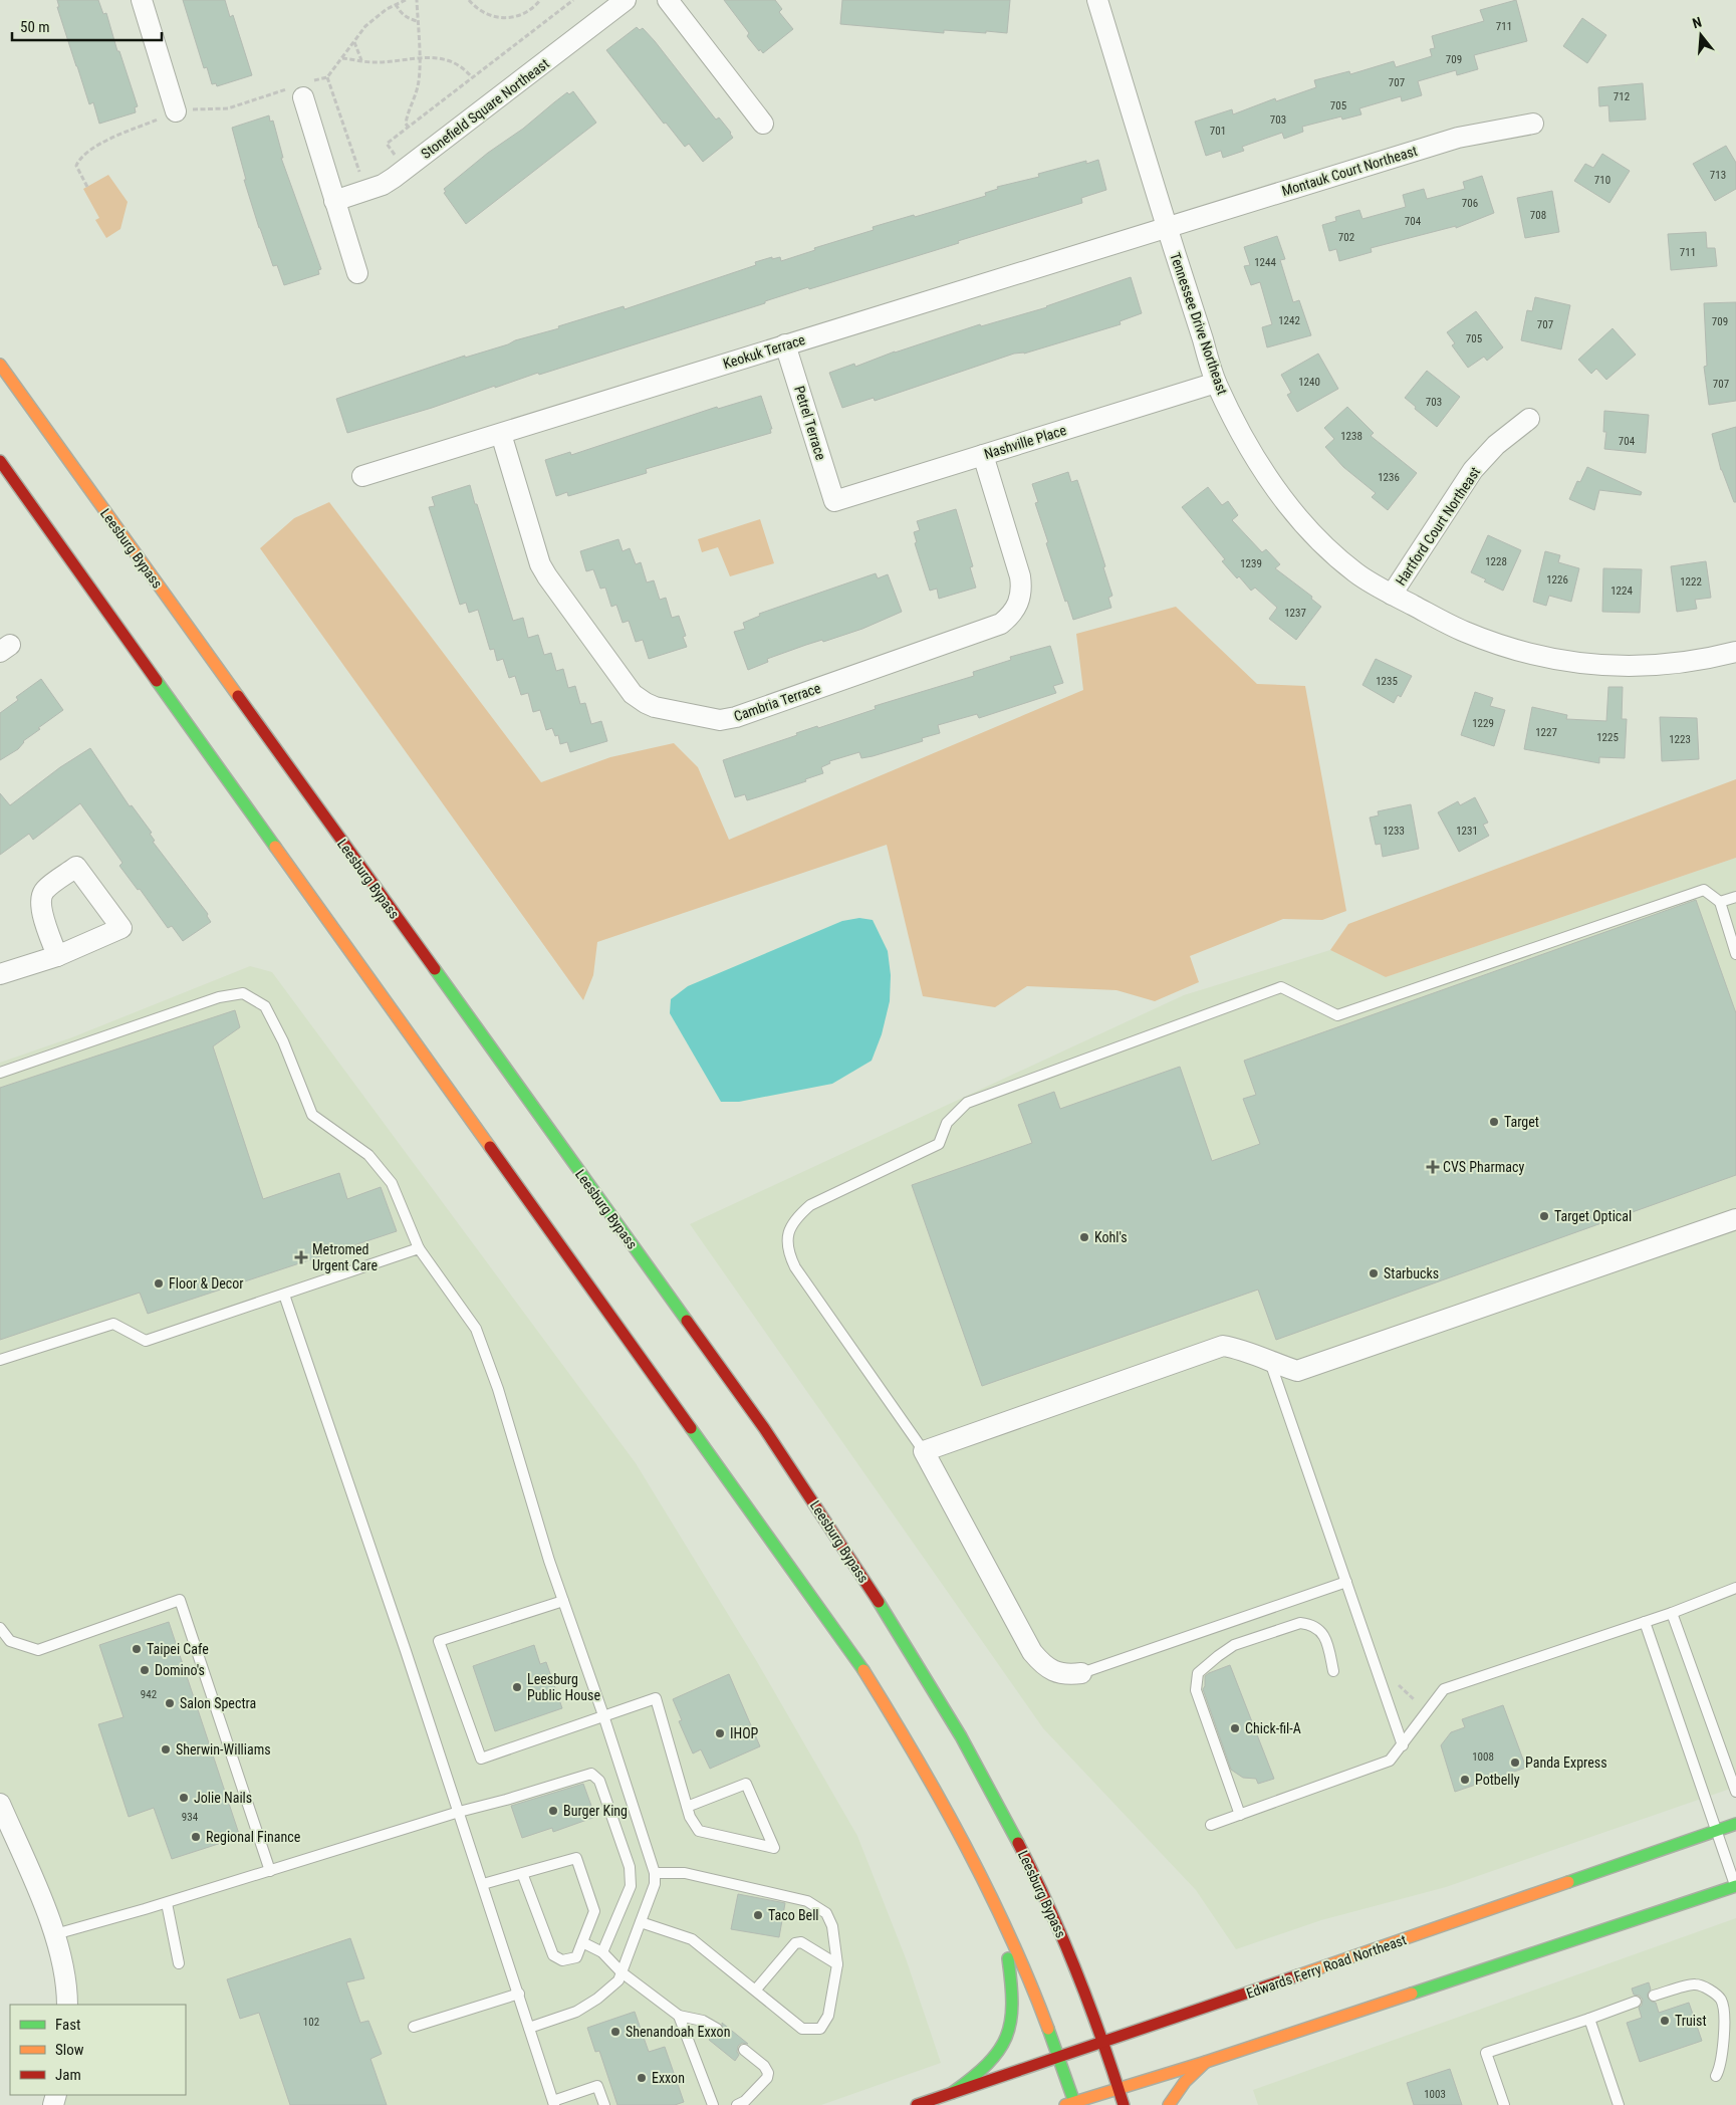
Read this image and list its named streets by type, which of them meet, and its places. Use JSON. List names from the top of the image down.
{
  "streets": {
    "main road": ["Leesburg Bypass", "Edwards Ferry Road Northeast"],
    "street": [
      "Stonefield Square Northeast",
      "Montauk Court Northeast",
      "Tennessee Drive Northeast",
      "Keokuk Terrace",
      "Petrel Terrace",
      "Nashville Place",
      "Hartford Court Northeast",
      "Cambria Terrace"
    ]
  },
  "crossings": [
    ["Montauk Court Northeast", "Tennessee Drive Northeast"],
    ["Montauk Court Northeast", "Keokuk Terrace"],
    ["Tennessee Drive Northeast", "Keokuk Terrace"],
    ["Tennessee Drive Northeast", "Nashville Place"],
    ["Tennessee Drive Northeast", "Hartford Court Northeast"],
    ["Keokuk Terrace", "Petrel Terrace"],
    ["Keokuk Terrace", "Cambria Terrace"],
    ["Petrel Terrace", "Nashville Place"],
    ["Nashville Place", "Cambria Terrace"],
    ["Leesburg Bypass", "Edwards Ferry Road Northeast"]
  ],
  "places": {
    "other": [
      "Target",
      "Target Optical",
      "Kohl's",
      "Starbucks",
      "Floor & Decor",
      "Taipei Cafe",
      "Domino's",
      "Leesburg Public House",
      "Salon Spectra",
      "Chick-fil-A",
      "IHOP",
      "Sherwin-Williams",
      "Panda Express",
      "Potbelly",
      "Jolie Nails",
      "Burger King",
      "Regional Finance",
      "Taco Bell",
      "Truist",
      "Shenandoah Exxon",
      "Exxon"
    ],
    "health": ["CVS Pharmacy", "Metromed Urgent Care"]
  },
  "house_numbers": [
    "711",
    "709",
    "707",
    "712",
    "705",
    "703",
    "701",
    "713",
    "710",
    "706",
    "708",
    "704",
    "702",
    "711",
    "1244",
    "1242",
    "709",
    "707",
    "705",
    "1240",
    "707",
    "703",
    "1238",
    "704",
    "1236",
    "1228",
    "1239",
    "1226",
    "1222",
    "1224",
    "1237",
    "1235",
    "1229",
    "1227",
    "1225",
    "1223",
    "1233",
    "1231",
    "942",
    "1008",
    "934",
    "102",
    "1003"
  ],
  "legend": ["Fast", "Slow", "Jam"],
  "scale_bar": "50 m",
  "north": "top"
}
